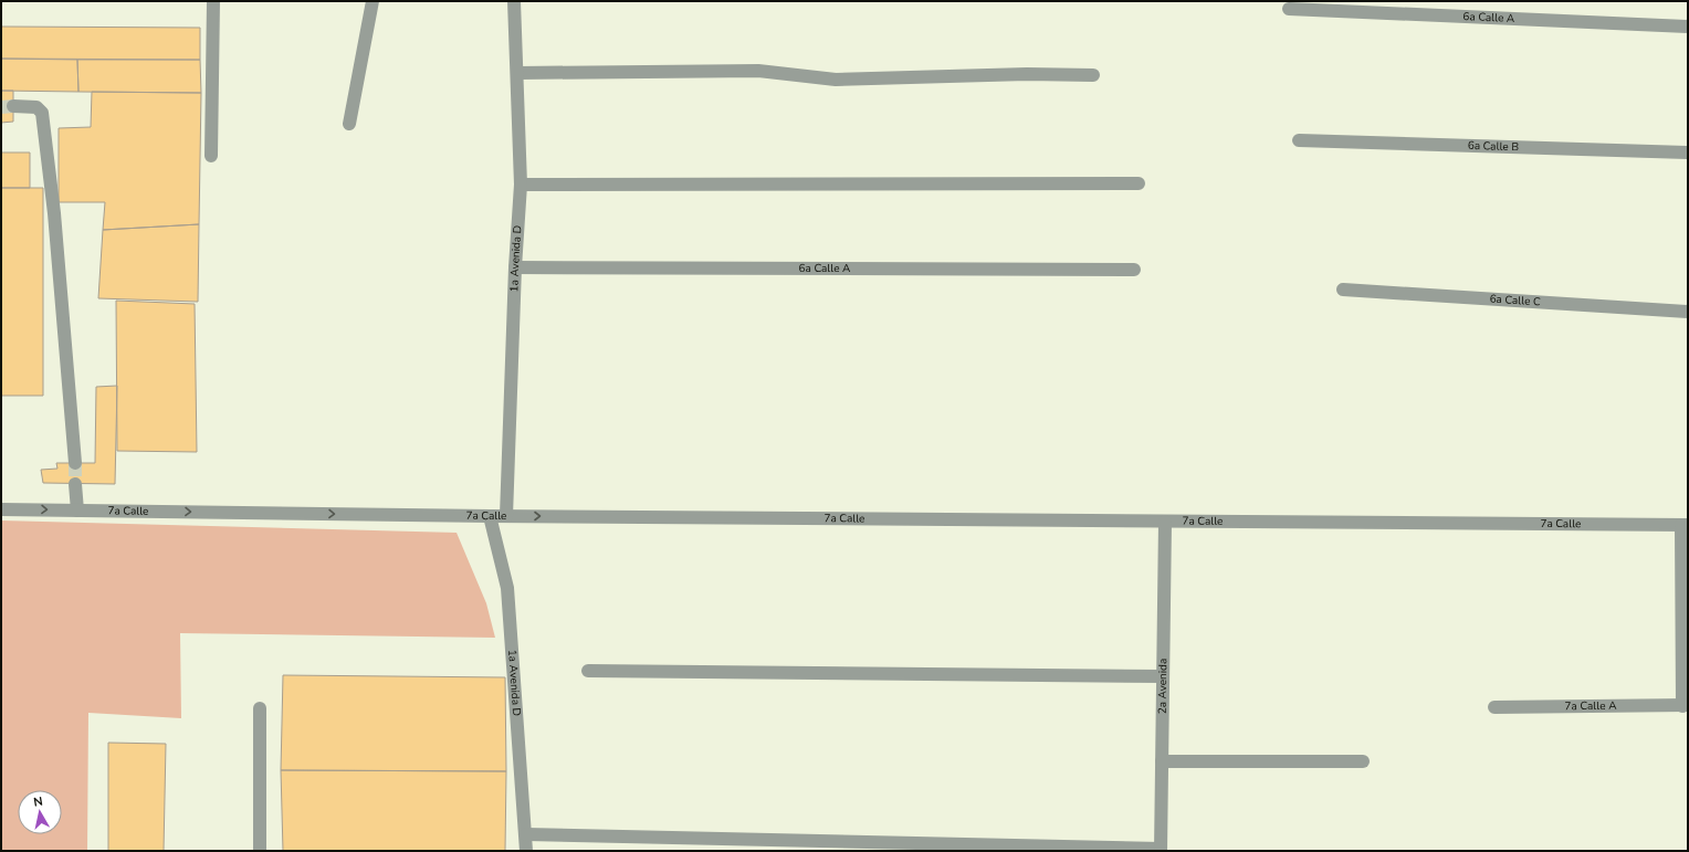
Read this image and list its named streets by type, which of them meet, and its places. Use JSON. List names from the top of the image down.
{
  "streets": {
    "street": [
      "6a Calle A",
      "6a Calle B",
      "1a Avenida D",
      "6a Calle C",
      "7a Calle",
      "2a Avenida",
      "7a Calle A"
    ]
  },
  "crossings": [
    ["6a Calle A", "1a Avenida D"],
    ["1a Avenida D", "7a Calle"],
    ["7a Calle", "2a Avenida"]
  ],
  "one_way": ["7a Calle"],
  "north": "top"
}
